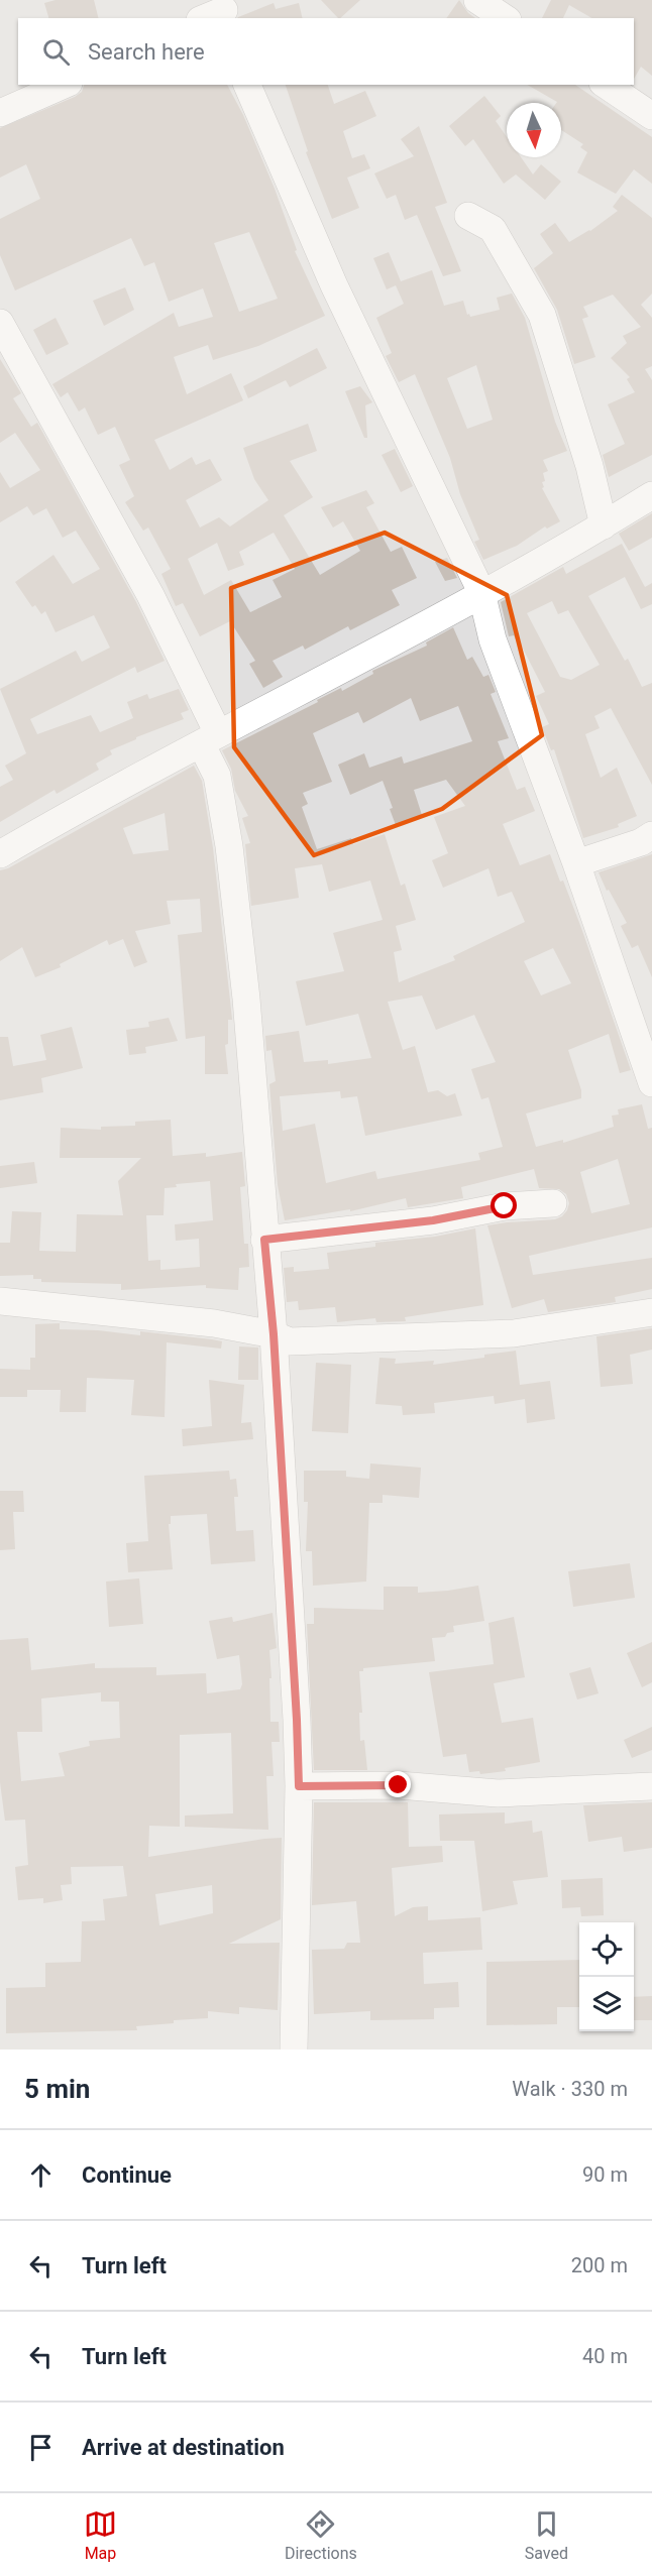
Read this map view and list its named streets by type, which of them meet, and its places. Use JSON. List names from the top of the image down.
{
  "north": "bottom",
  "page": {
    "search": "Search here",
    "heading": ["5 min", "Walk · 330 m"],
    "list": [
      ["Continue", "90 m"],
      ["Turn left", "200 m"],
      ["Turn left", "40 m"],
      "Arrive at destination"
    ],
    "nav": ["Map", "Directions", "Saved"]
  }
}
